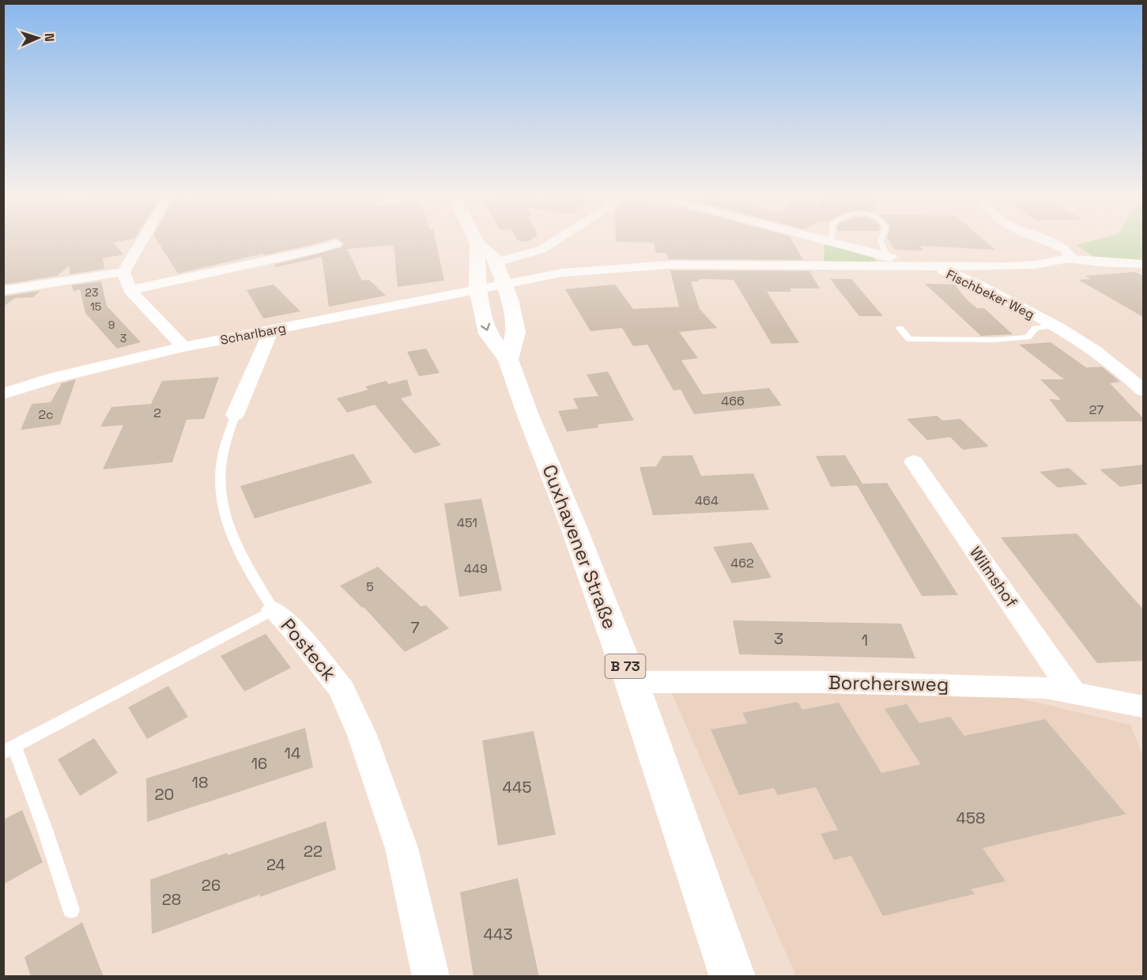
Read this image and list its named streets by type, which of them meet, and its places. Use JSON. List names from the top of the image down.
{
  "streets": {
    "main road": ["Cuxhavener Straße", "B 73"],
    "street": [
      "Fischbeker Weg",
      "Scharlbarg",
      "Wilmshof",
      "Posteck",
      "Borchersweg"
    ]
  },
  "crossings": [
    ["Fischbeker Weg", "Scharlbarg"],
    ["Scharlbarg", "Cuxhavener Straße"],
    ["Scharlbarg", "Posteck"],
    ["Cuxhavener Straße", "Borchersweg"],
    ["Wilmshof", "Borchersweg"]
  ],
  "house_numbers": [
    "23",
    "15",
    "9",
    "3",
    "466",
    "27",
    "2",
    "2c",
    "464",
    "451",
    "462",
    "449",
    "5",
    "7",
    "3",
    "1",
    "14",
    "16",
    "18",
    "445",
    "20",
    "458",
    "22",
    "24",
    "26",
    "28",
    "443"
  ],
  "north": "right"
}
